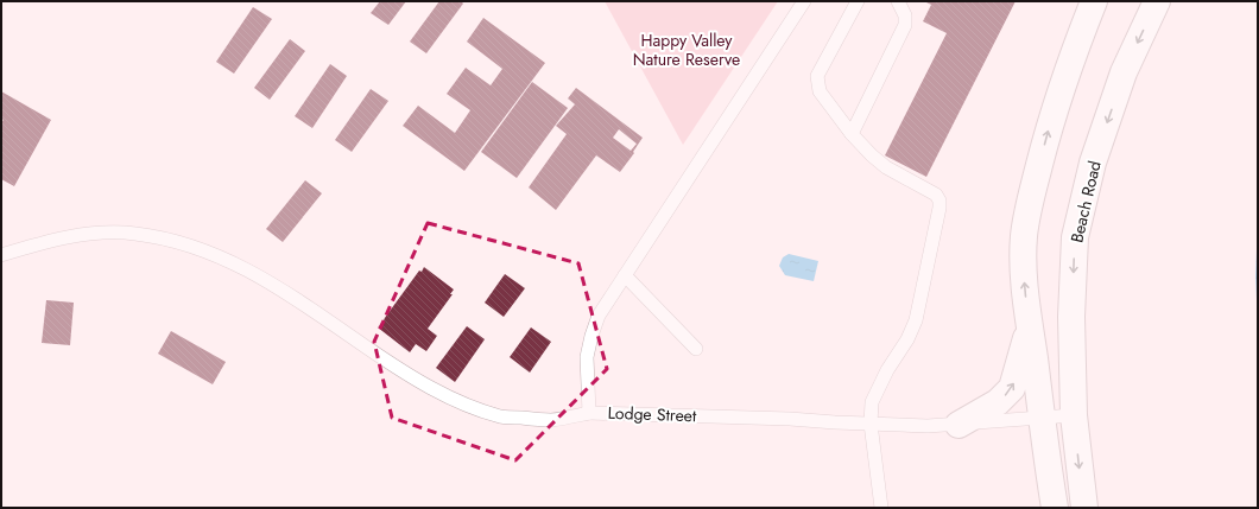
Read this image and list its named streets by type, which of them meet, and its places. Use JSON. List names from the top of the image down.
{
  "streets": {
    "main road": ["Beach Road"],
    "lane": ["Lodge Street"]
  },
  "crossings": [
    ["Beach Road", "Lodge Street"]
  ],
  "parks": ["Happy Valley Nature Reserve"]
}
